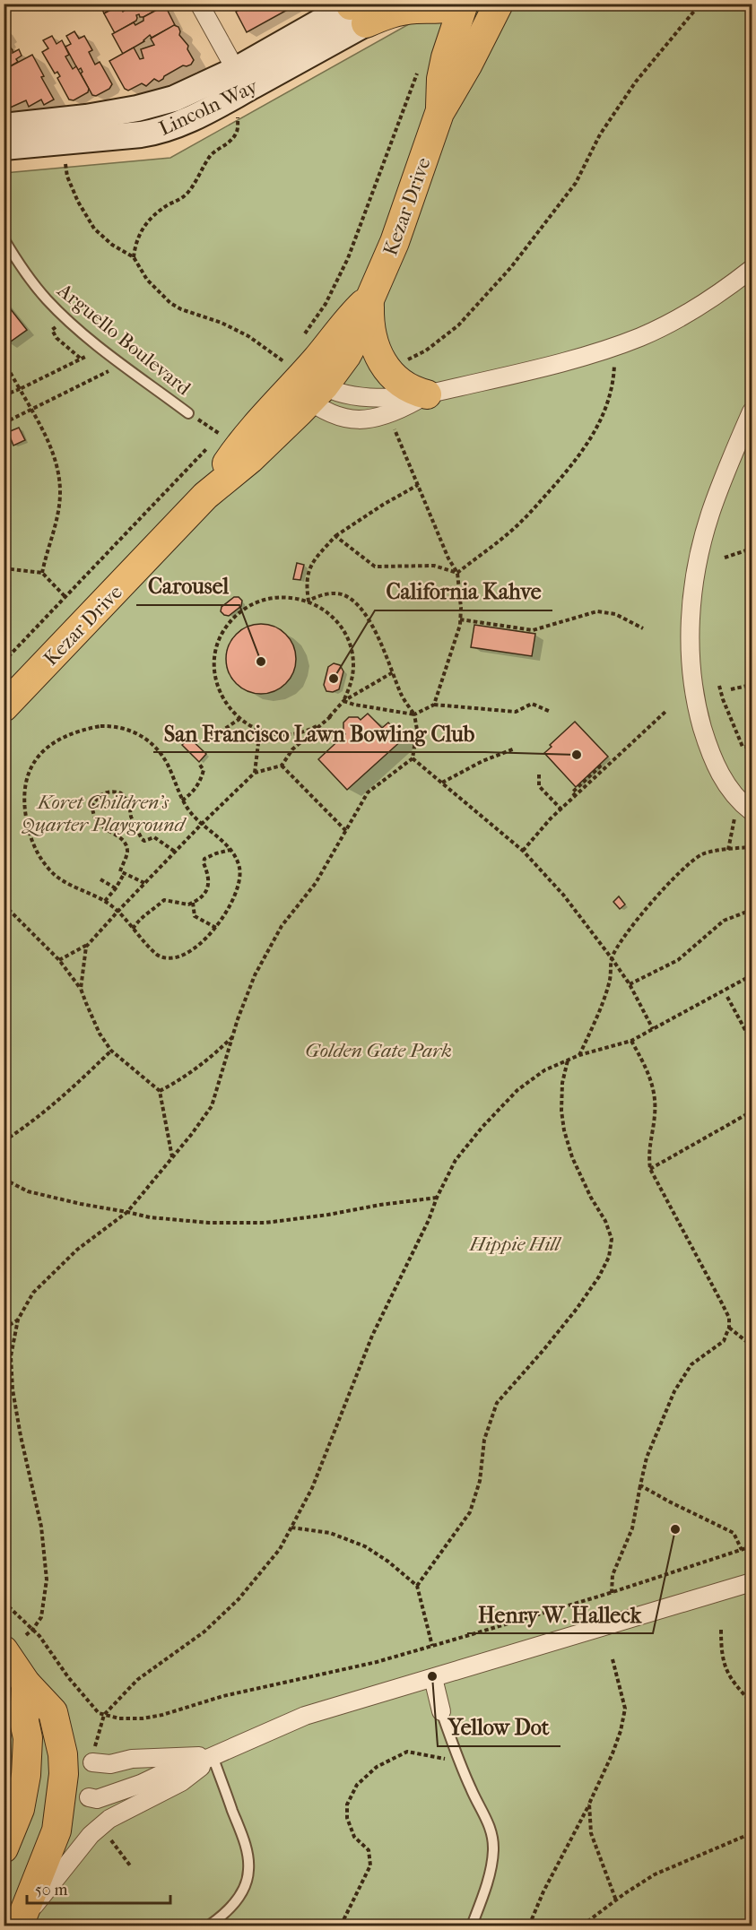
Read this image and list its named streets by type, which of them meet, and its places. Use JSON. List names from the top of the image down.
{
  "streets": {
    "main road": ["Lincoln Way", "Kezar Drive"],
    "lane": ["Arguello Boulevard"]
  },
  "parks": ["Koret Children's Quarter Playground", "Golden Gate Park", "Hippie Hill"],
  "places": [
    "Carousel",
    "California Kahve",
    "San Francisco Lawn Bowling Club",
    "Henry W. Halleck",
    "Yellow Dot"
  ],
  "scale_bar": "50 m"
}
